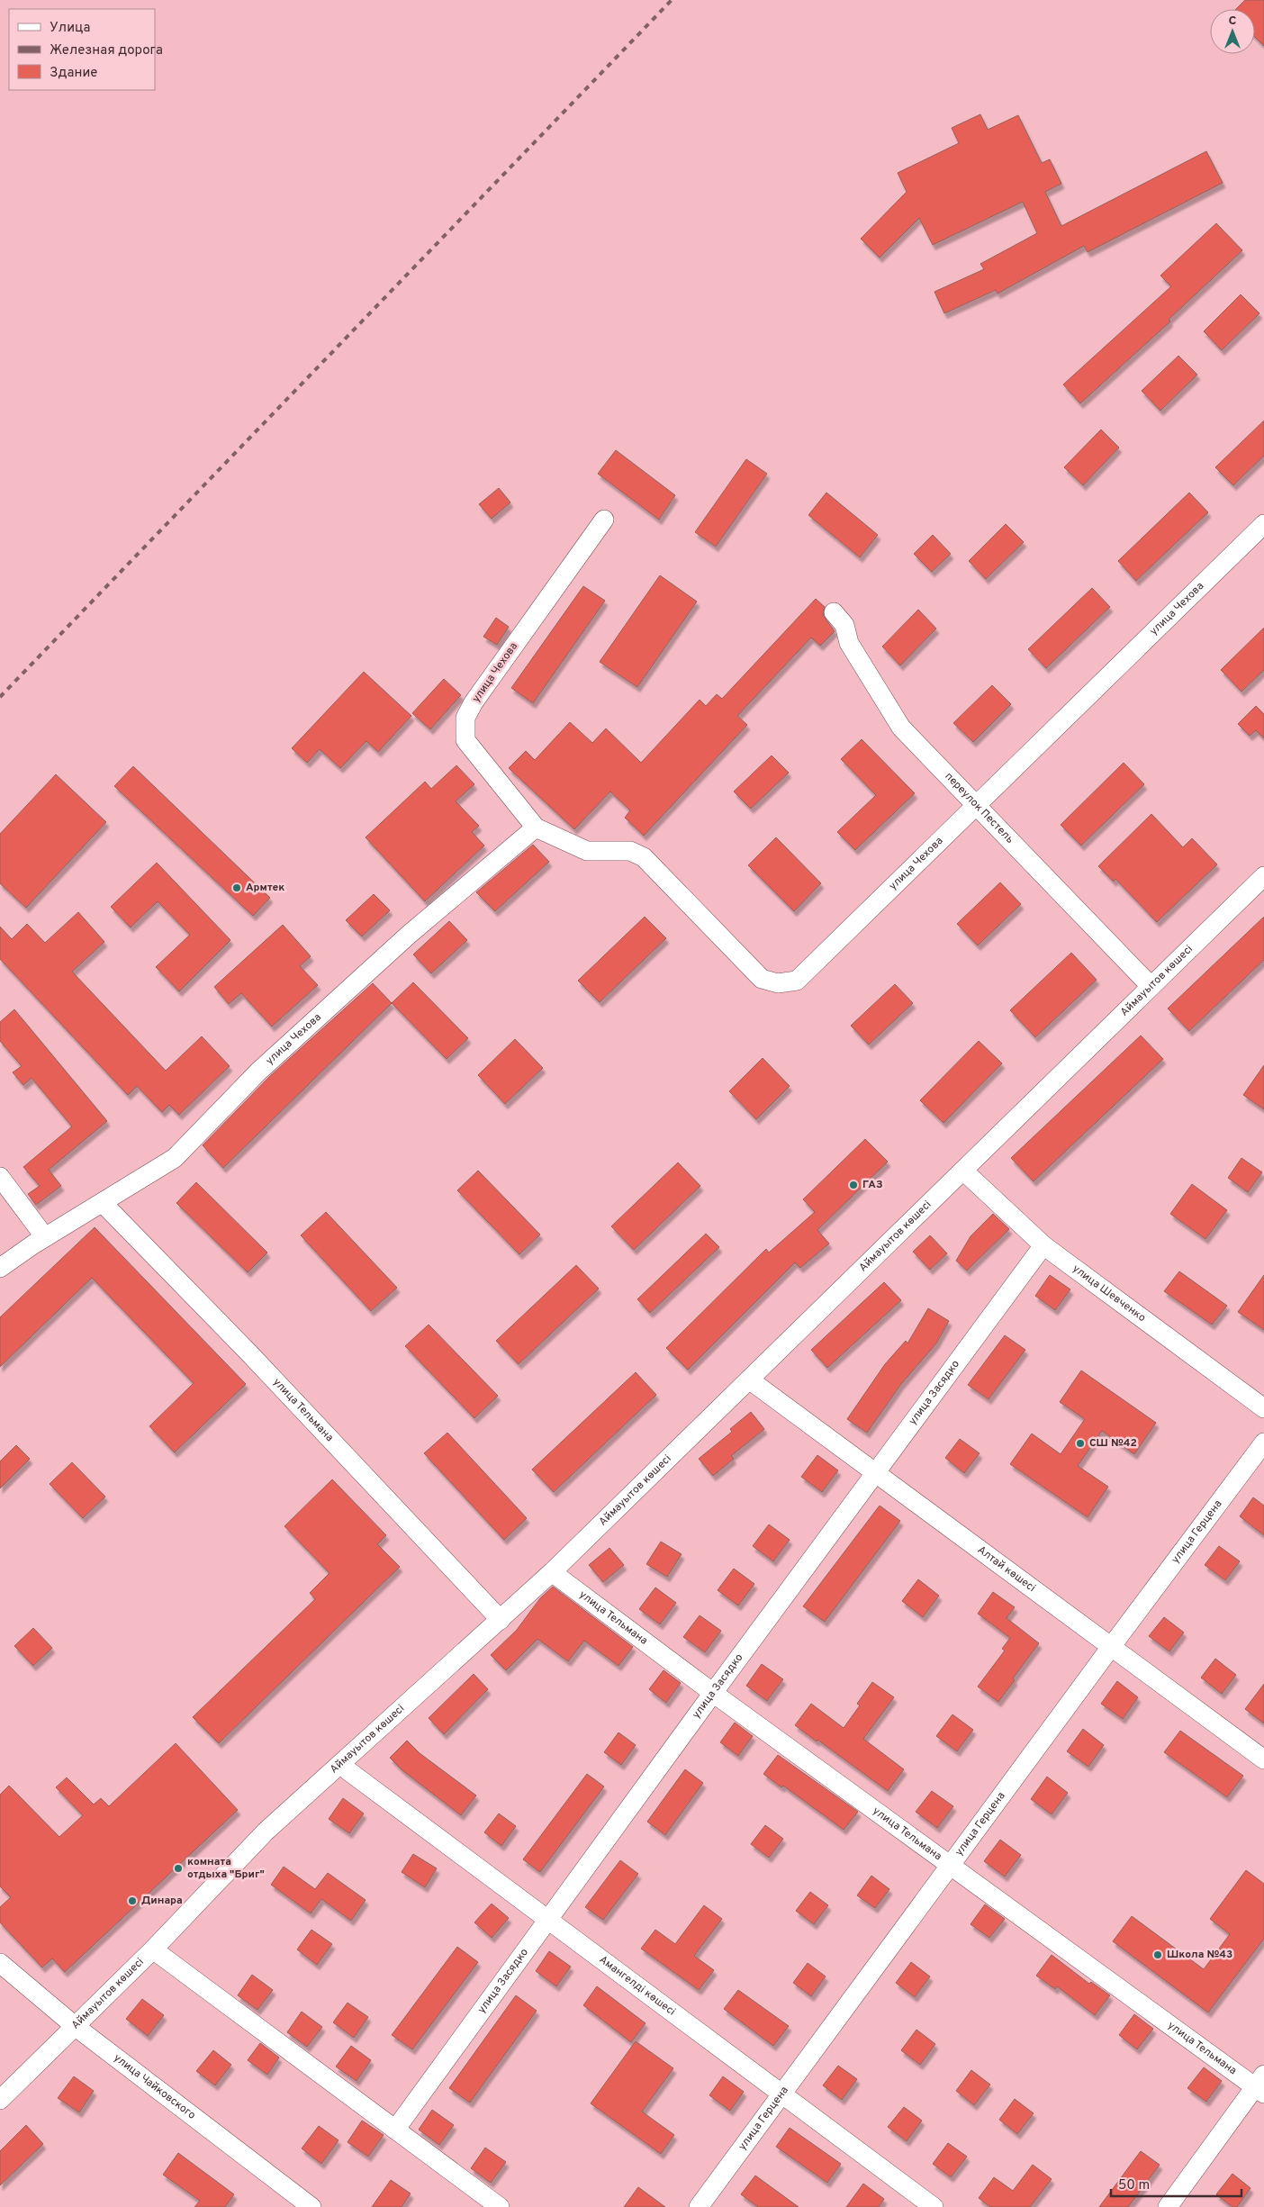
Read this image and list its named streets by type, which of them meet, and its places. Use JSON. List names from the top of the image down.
{
  "streets": {
    "street": [
      "улица Чехова",
      "переулок Пестель",
      "Аймауытов көшесі",
      "улица Шевченко",
      "улица Засядко",
      "улица Тельмана",
      "улица Герцена",
      "Алтай көшесі",
      "Амангелді көшесі",
      "улица Чайковского"
    ]
  },
  "crossings": [
    ["улица Чехова", "переулок Пестель"],
    ["улица Чехова", "улица Тельмана"],
    ["переулок Пестель", "Аймауытов көшесі"],
    ["Аймауытов көшесі", "улица Шевченко"],
    ["Аймауытов көшесі", "улица Тельмана"],
    ["Аймауытов көшесі", "Алтай көшесі"],
    ["Аймауытов көшесі", "Амангелді көшесі"],
    ["Аймауытов көшесі", "улица Чайковского"],
    ["улица Шевченко", "улица Засядко"],
    ["улица Засядко", "улица Тельмана"],
    ["улица Засядко", "Алтай көшесі"],
    ["улица Засядко", "Амангелді көшесі"],
    ["улица Тельмана", "улица Герцена"],
    ["улица Герцена", "Алтай көшесі"],
    ["улица Герцена", "Амангелді көшесі"]
  ],
  "places": [
    "Армтек",
    "ГАЗ",
    "СШ №42",
    "комната отдыха \"Бриг\"",
    "Динара",
    "Школа №43"
  ],
  "legend": ["Улица", "Железная дорога", "Здание"],
  "scale_bar": "50 m",
  "north": "top"
}
